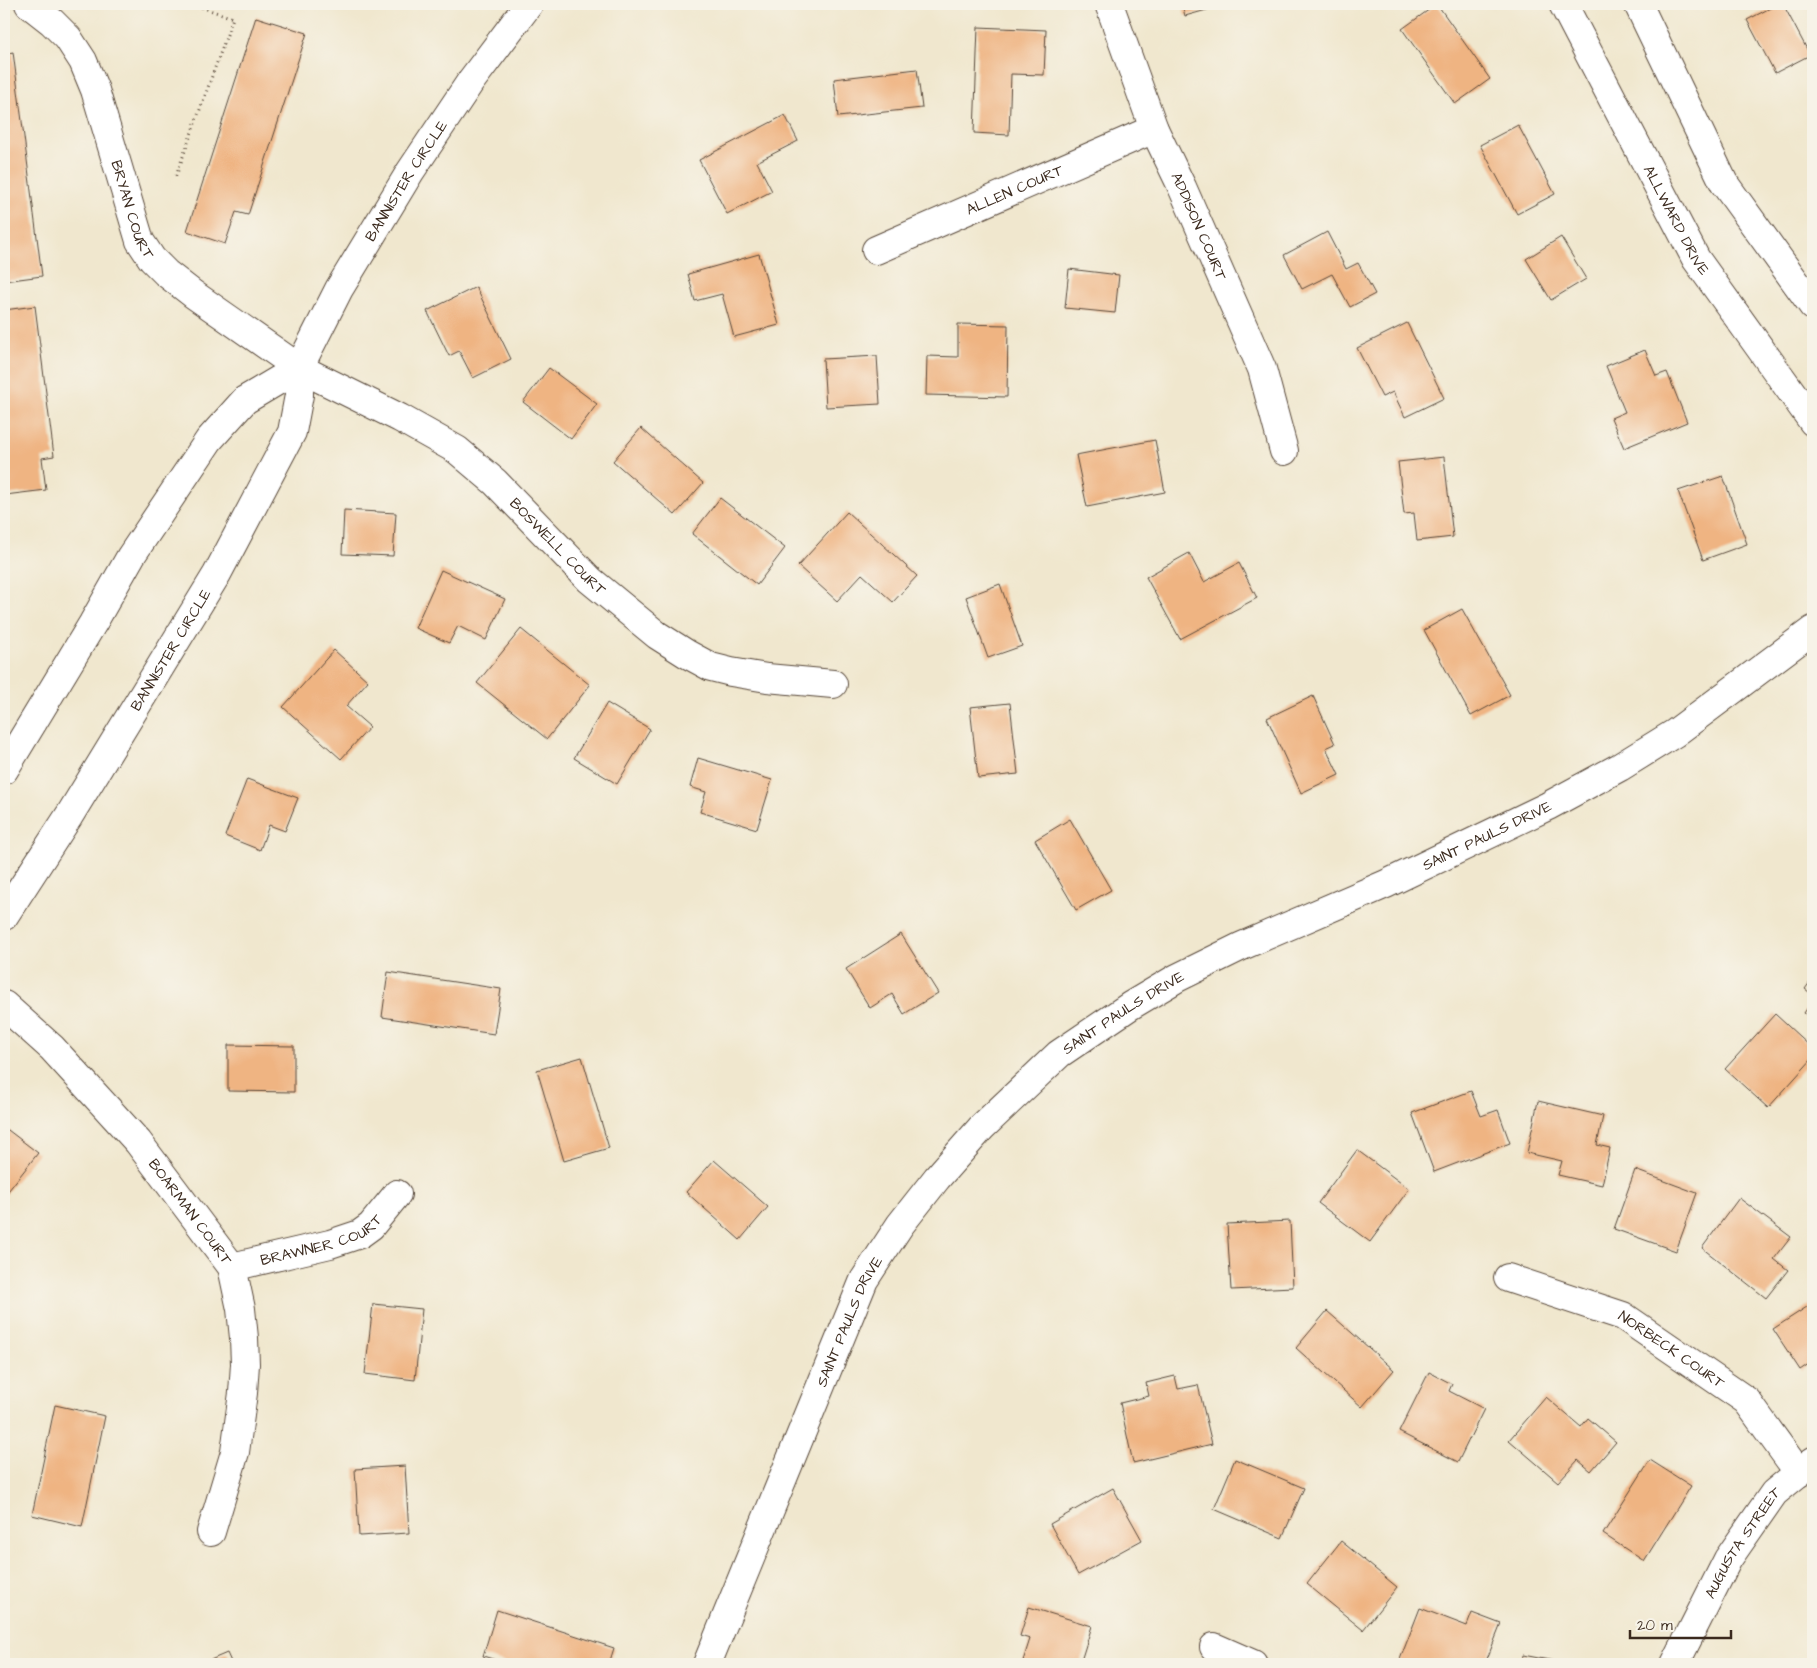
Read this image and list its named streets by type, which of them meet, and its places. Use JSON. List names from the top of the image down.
{
  "streets": {
    "street": [
      "BANNISTER CIRCLE",
      "ALLEN COURT",
      "BRYAN COURT",
      "ALLWARD DRIVE",
      "ADDISON COURT",
      "BOSWELL COURT",
      "SAINT PAULS DRIVE",
      "BOARMAN COURT",
      "BRAWNER COURT",
      "NORBECK COURT",
      "AUGUSTA STREET"
    ]
  },
  "crossings": [
    ["BANNISTER CIRCLE", "BRYAN COURT"],
    ["BANNISTER CIRCLE", "BOSWELL COURT"],
    ["ALLEN COURT", "ADDISON COURT"],
    ["BRYAN COURT", "BOSWELL COURT"],
    ["BOARMAN COURT", "BRAWNER COURT"],
    ["NORBECK COURT", "AUGUSTA STREET"]
  ],
  "scale_bar": "20 m"
}
